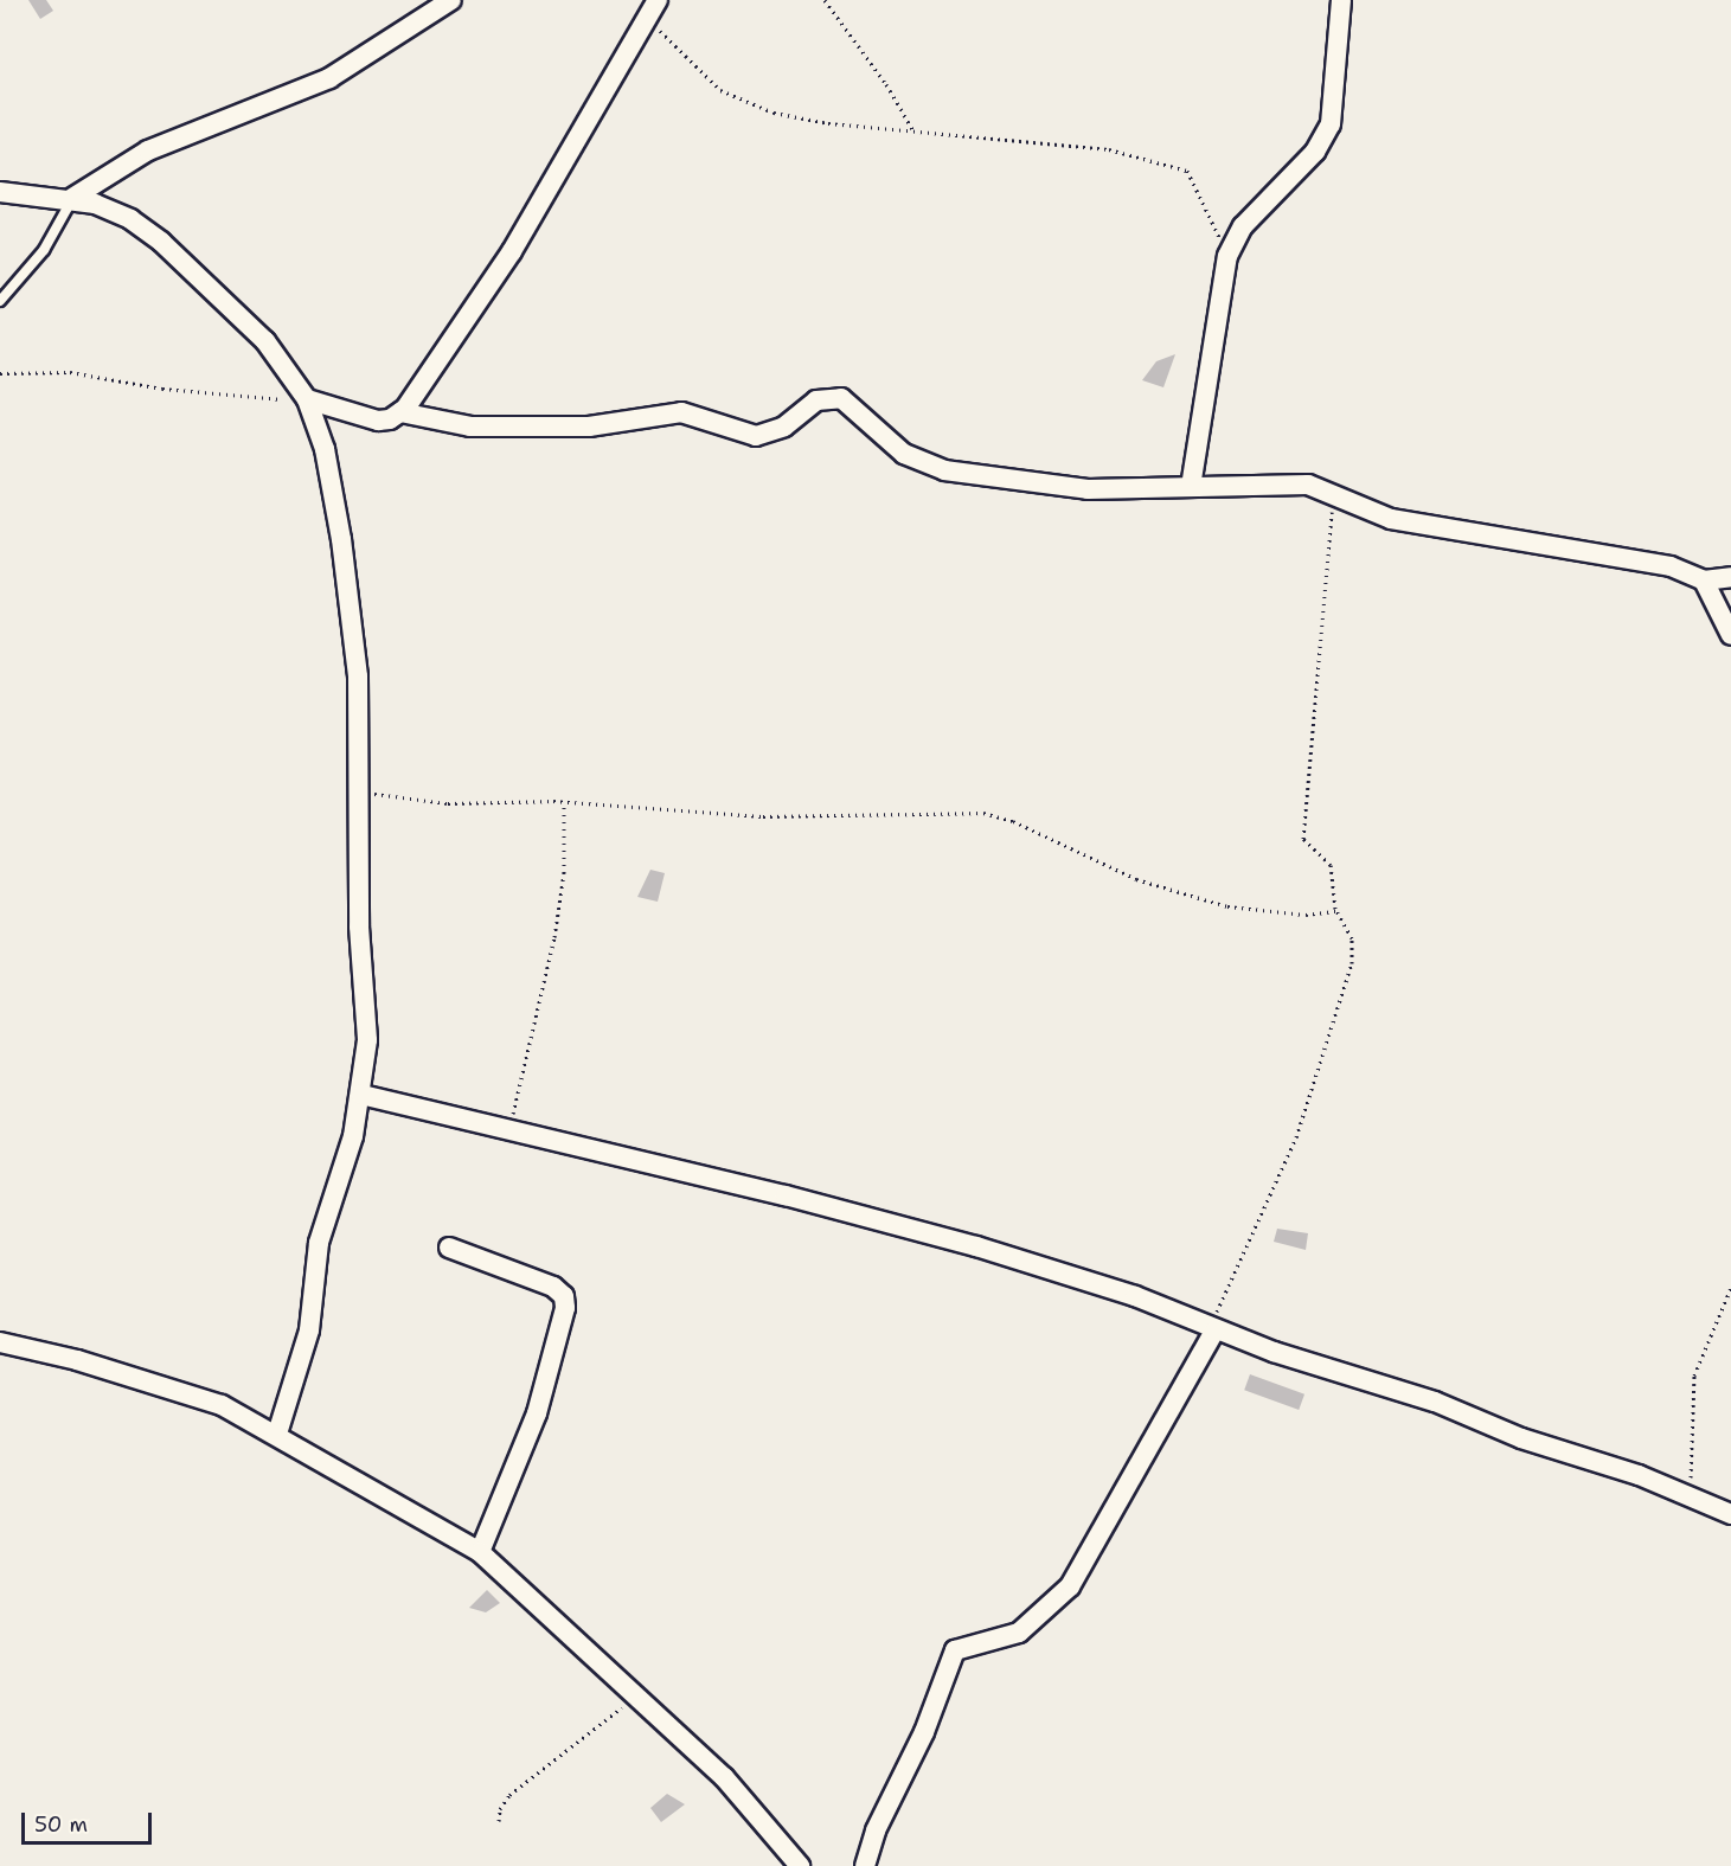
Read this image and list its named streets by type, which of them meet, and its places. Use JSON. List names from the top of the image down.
{
  "scale_bar": "50 m"
}
